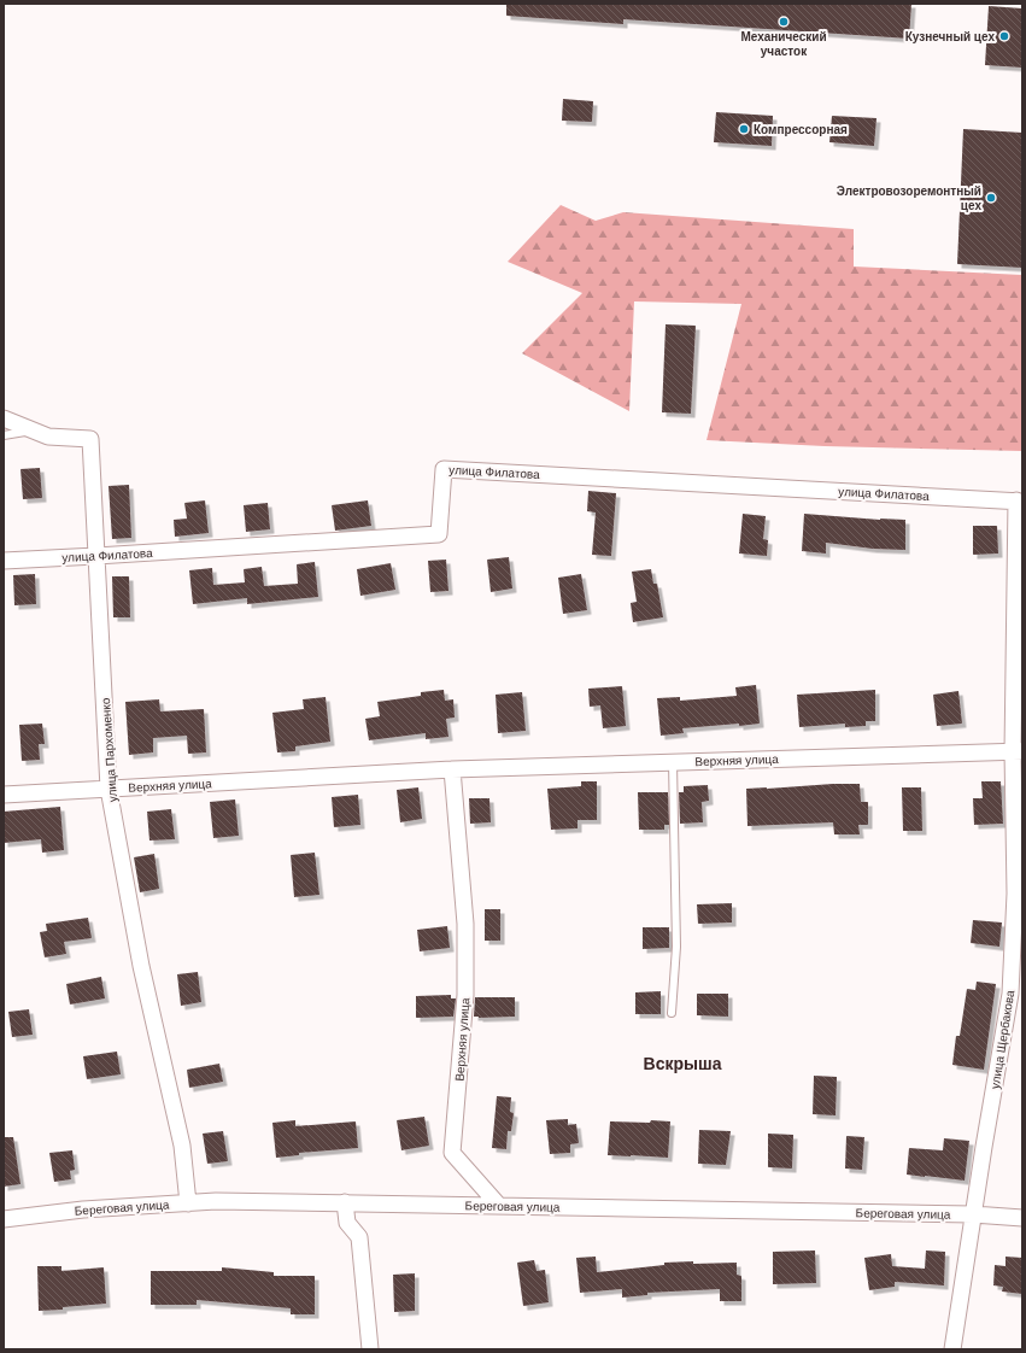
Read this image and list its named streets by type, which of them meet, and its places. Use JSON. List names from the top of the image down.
{
  "streets": {
    "street": [
      "улица Филатова",
      "улица Пархоменко",
      "Верхняя улица",
      "улица Щербакова",
      "Береговая улица"
    ]
  },
  "crossings": [
    ["улица Филатова", "улица Пархоменко"],
    ["улица Филатова", "улица Щербакова"],
    ["улица Пархоменко", "Верхняя улица"],
    ["улица Пархоменко", "Береговая улица"],
    ["Верхняя улица", "улица Щербакова"],
    ["Верхняя улица", "Береговая улица"],
    ["улица Щербакова", "Береговая улица"]
  ],
  "districts": ["Вскрыша"],
  "places": [
    "Механический участок",
    "Кузнечный цех",
    "Компрессорная",
    "Электровозоремонтный цех"
  ]
}
